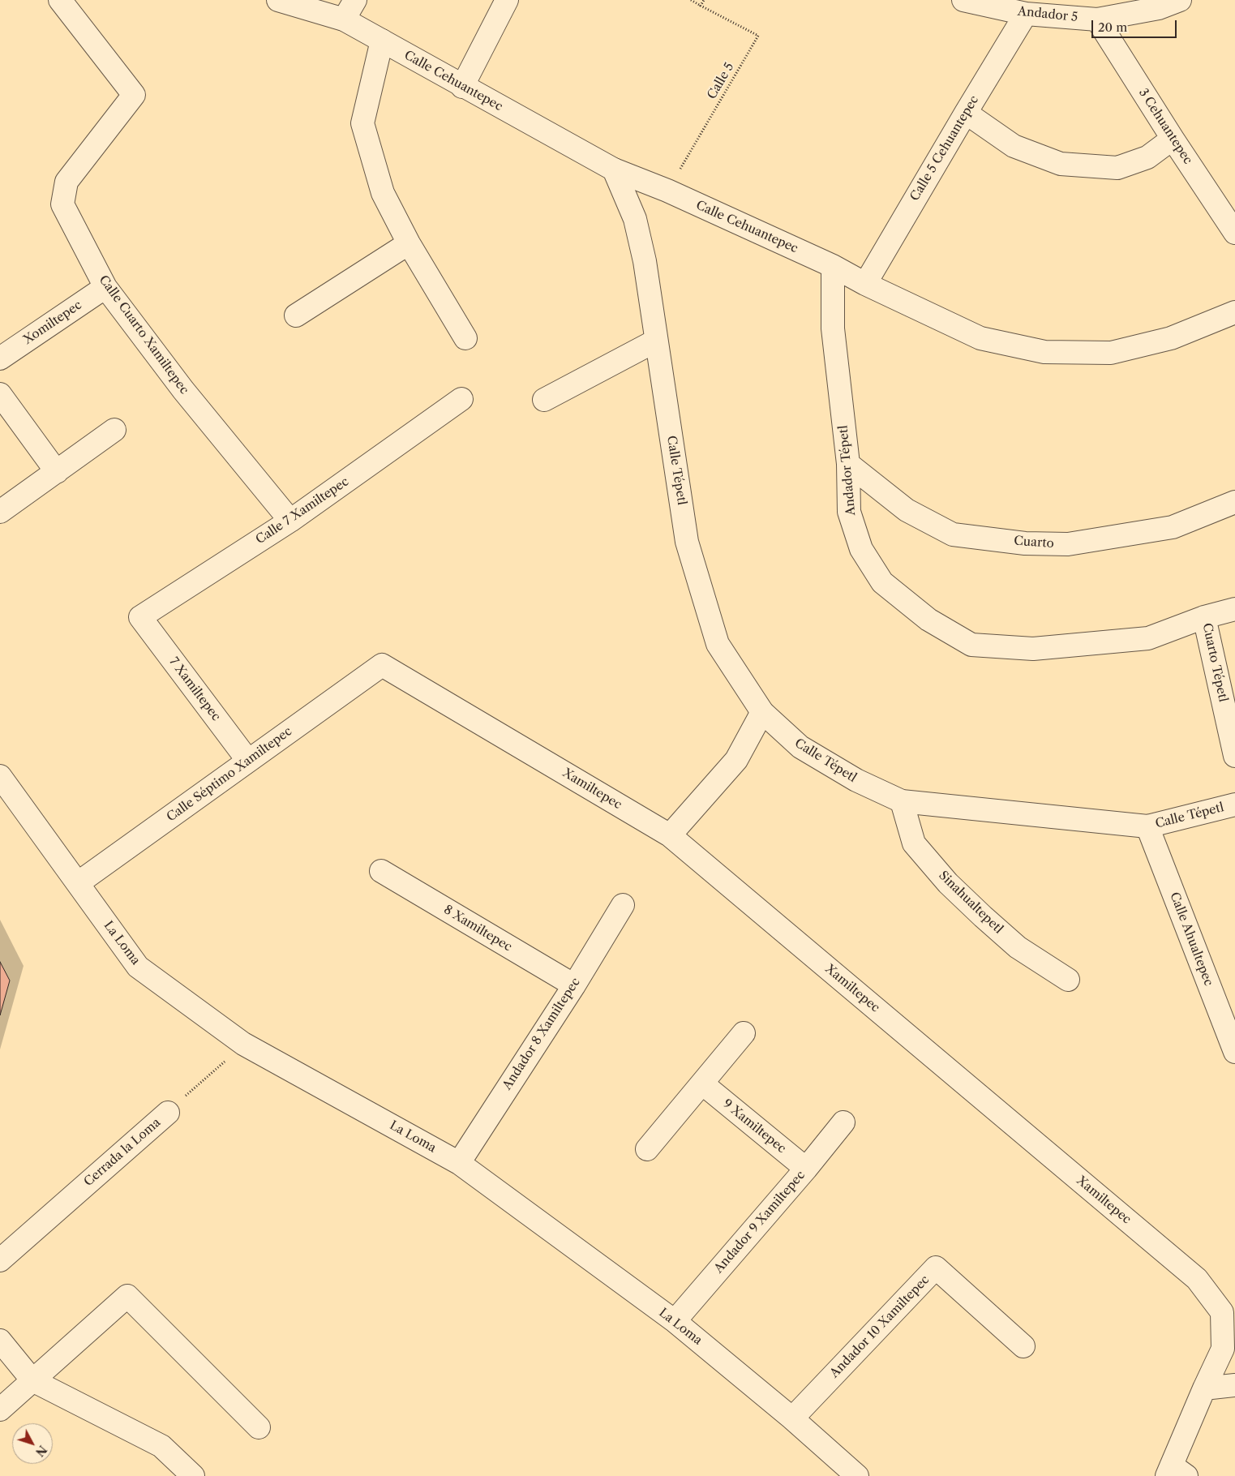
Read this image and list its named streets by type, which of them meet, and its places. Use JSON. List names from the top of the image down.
{
  "streets": {
    "street": [
      "Andador 5",
      "Calle Cehuantepec",
      "3 Cehuantepec",
      "Calle 5 Cehuantepec",
      "Xomiltepec",
      "Calle Cuarto Xamiltepec",
      "Calle Tépetl",
      "Andador Tépetl",
      "Calle 7 Xamiltepec",
      "Cuarto",
      "Cuarto Tépetl",
      "7 Xamiltepec",
      "Calle Séptimo Xamiltepec",
      "Xamiltepec",
      "Sinahualtepetl",
      "8 Xamiltepec",
      "Calle Ahualtepec",
      "La Loma",
      "Andador 8 Xamiltepec",
      "9 Xamiltepec",
      "Cerrada la Loma",
      "Andador 9 Xamiltepec",
      "Andador 10 Xamiltepec"
    ],
    "path": ["Calle 5"]
  },
  "crossings": [
    ["Andador 5", "3 Cehuantepec"],
    ["Andador 5", "Calle 5 Cehuantepec"],
    ["Calle Cehuantepec", "Calle 5"],
    ["Calle Cehuantepec", "Calle 5 Cehuantepec"],
    ["Calle Cehuantepec", "Calle Tépetl"],
    ["Calle Cehuantepec", "Andador Tépetl"],
    ["Xomiltepec", "Calle Cuarto Xamiltepec"],
    ["Calle Cuarto Xamiltepec", "Calle 7 Xamiltepec"],
    ["Calle Tépetl", "Sinahualtepetl"],
    ["Calle Tépetl", "Calle Ahualtepec"],
    ["Andador Tépetl", "Cuarto"],
    ["Andador Tépetl", "Cuarto Tépetl"],
    ["Calle 7 Xamiltepec", "7 Xamiltepec"],
    ["7 Xamiltepec", "Calle Séptimo Xamiltepec"],
    ["Calle Séptimo Xamiltepec", "Xamiltepec"],
    ["Calle Séptimo Xamiltepec", "La Loma"],
    ["8 Xamiltepec", "Andador 8 Xamiltepec"],
    ["La Loma", "Andador 8 Xamiltepec"],
    ["La Loma", "Cerrada la Loma"],
    ["La Loma", "Andador 9 Xamiltepec"],
    ["La Loma", "Andador 10 Xamiltepec"],
    ["9 Xamiltepec", "Andador 9 Xamiltepec"]
  ],
  "scale_bar": "20 m",
  "north": "bottom right"
}
